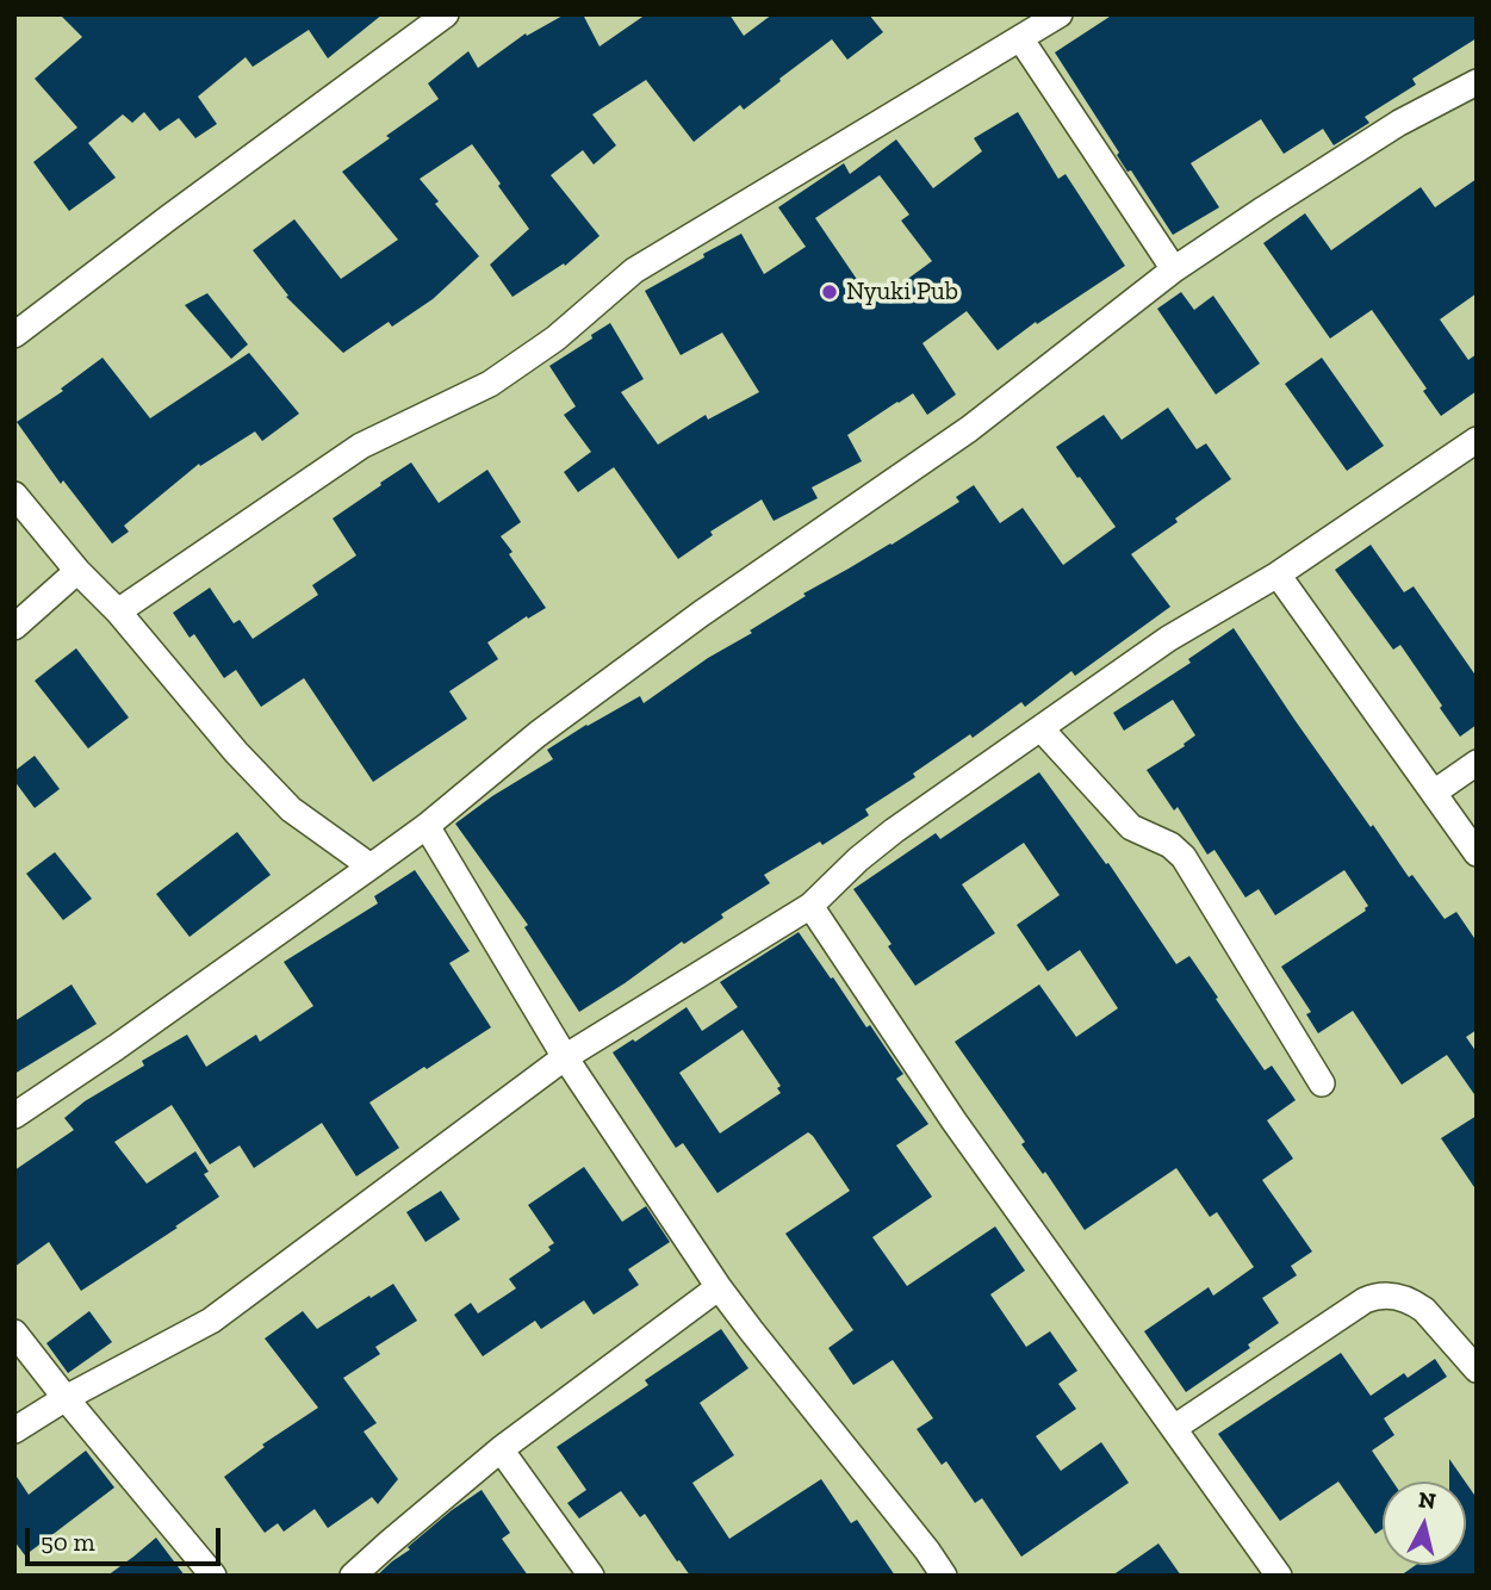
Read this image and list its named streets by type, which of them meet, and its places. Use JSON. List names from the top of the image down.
{
  "places": ["Nyuki Pub"],
  "scale_bar": "50 m",
  "north": "top"
}
